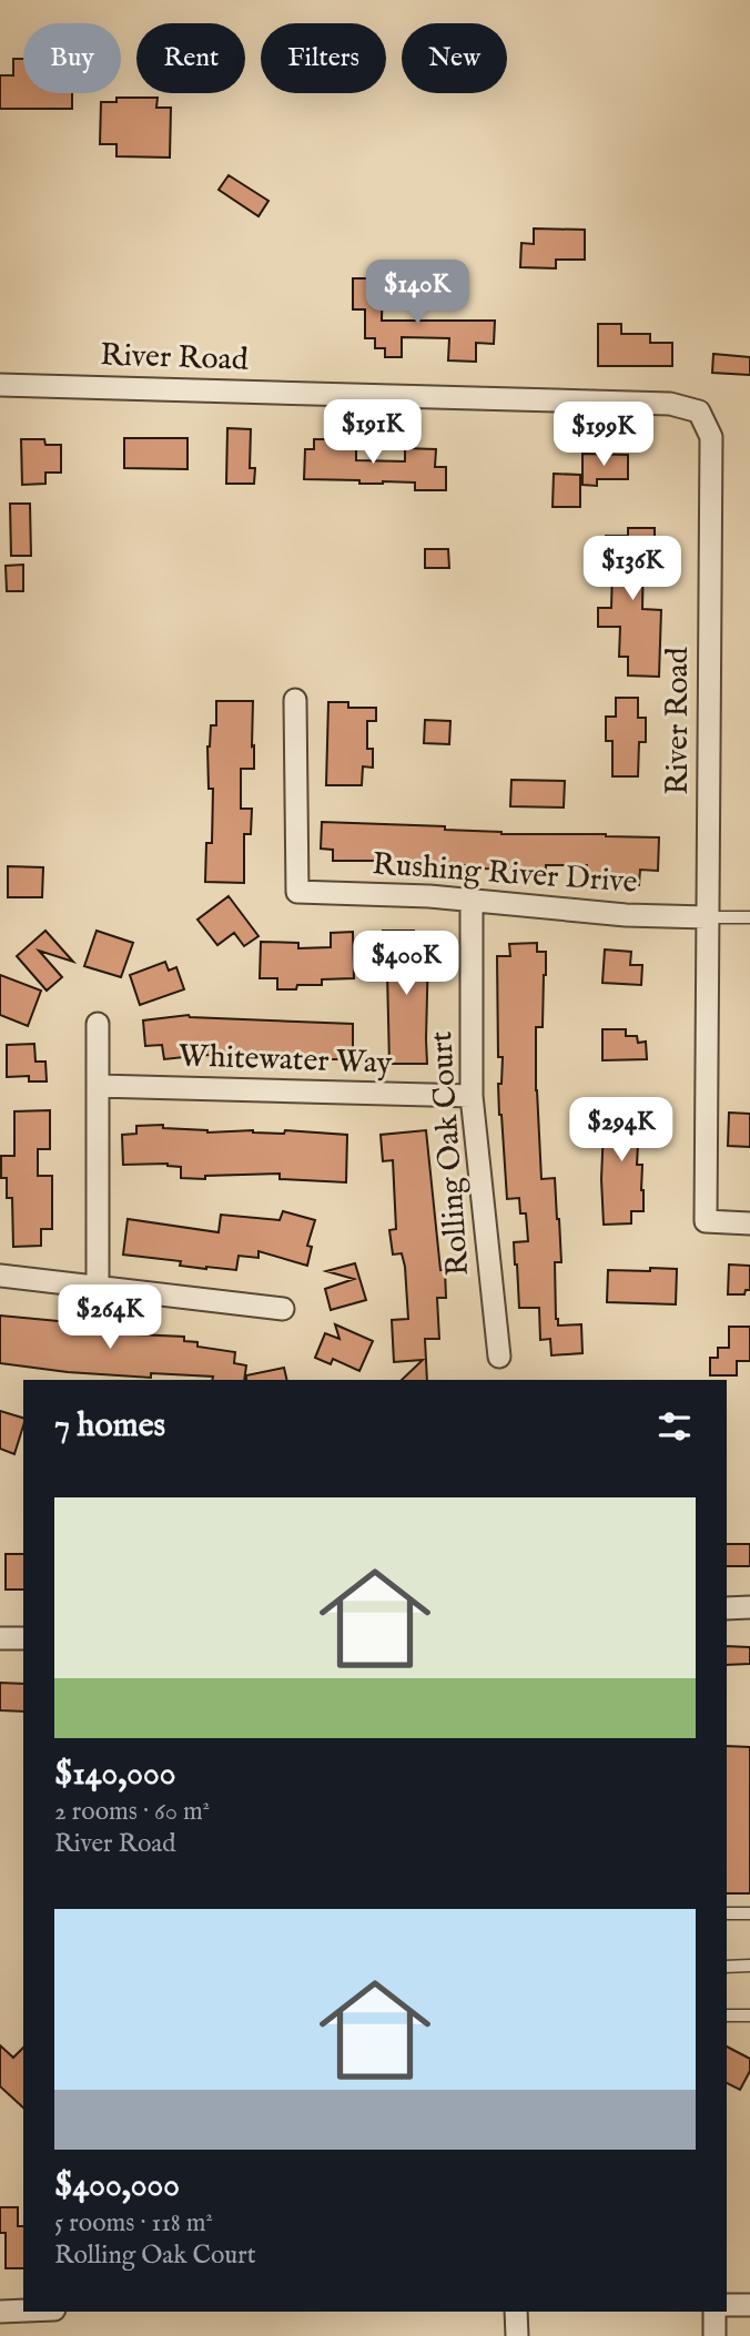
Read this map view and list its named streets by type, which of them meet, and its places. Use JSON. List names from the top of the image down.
{
  "streets": {
    "street": [
      "River Road",
      "Rushing River Drive",
      "Whitewater Way",
      "Rolling Oak Court"
    ]
  },
  "crossings": [
    ["River Road", "Rushing River Drive"],
    ["Rushing River Drive", "Rolling Oak Court"],
    ["Whitewater Way", "Rolling Oak Court"]
  ],
  "page": {
    "chip": [
      "Buy",
      "Rent",
      "Filters",
      "New"
    ],
    "price": [
      "$140K",
      "$191K",
      "$199K",
      "$136K",
      "$400K",
      "$294K",
      "$264K"
    ],
    "heading": "7 homes",
    "list": [
      {
        "name": "$140,000",
        "note": "2 rooms · 60 m² · River Road"
      },
      {
        "name": "$400,000",
        "note": "5 rooms · 118 m² · Rolling Oak Court"
      }
    ]
  }
}
